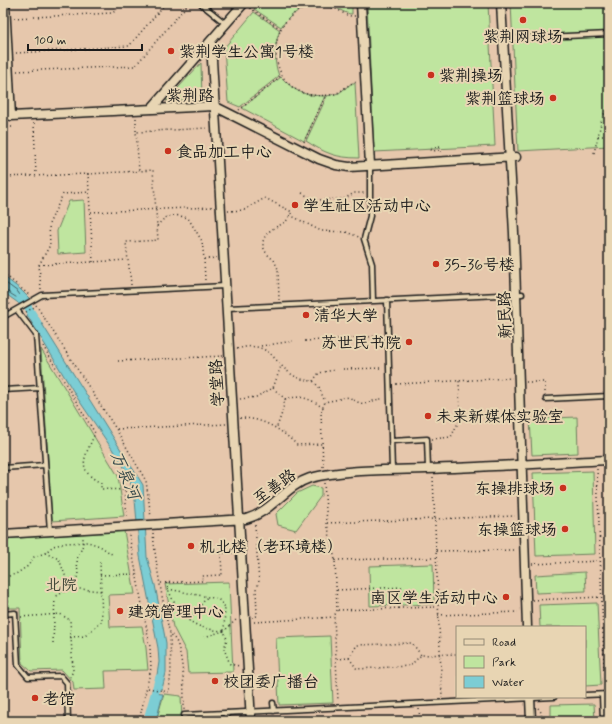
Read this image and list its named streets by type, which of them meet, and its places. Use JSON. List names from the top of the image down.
{
  "streets": {
    "street": [
      "紫荆路",
      "新民路",
      "学堂路",
      "至善路"
    ]
  },
  "crossings": [
    ["紫荆路", "新民路"],
    ["紫荆路", "学堂路"],
    ["新民路", "至善路"],
    ["学堂路", "至善路"]
  ],
  "water": ["万泉河"],
  "parks": ["北院"],
  "places": [
    "紫荆网球场",
    "紫荆学生公寓1号楼",
    "紫荆操场",
    "紫荆篮球场",
    "食品加工中心",
    "学生社区活动中心",
    "35-36号楼",
    "清华大学",
    "苏世民书院",
    "未来新媒体实验室",
    "东操排球场",
    "东操篮球场",
    "机北楼（老环境楼）",
    "南区学生活动中心",
    "建筑管理中心",
    "校团委广播台",
    "老馆"
  ],
  "legend": ["Road", "Park", "Water"],
  "scale_bar": "100 m"
}
